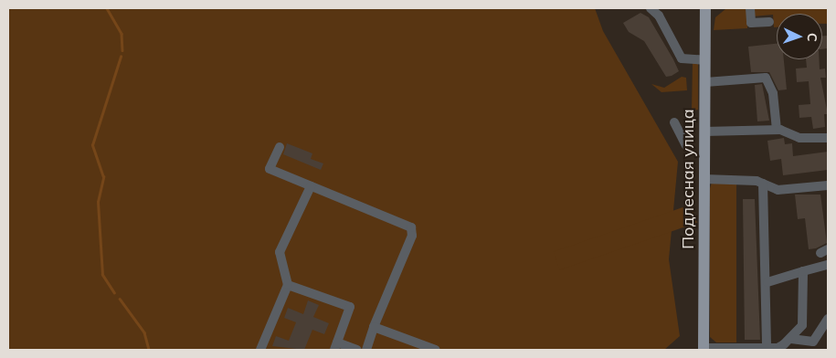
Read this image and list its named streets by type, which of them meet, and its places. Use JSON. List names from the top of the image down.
{
  "streets": {
    "main road": ["Подлесная улица"]
  },
  "north": "right"
}
